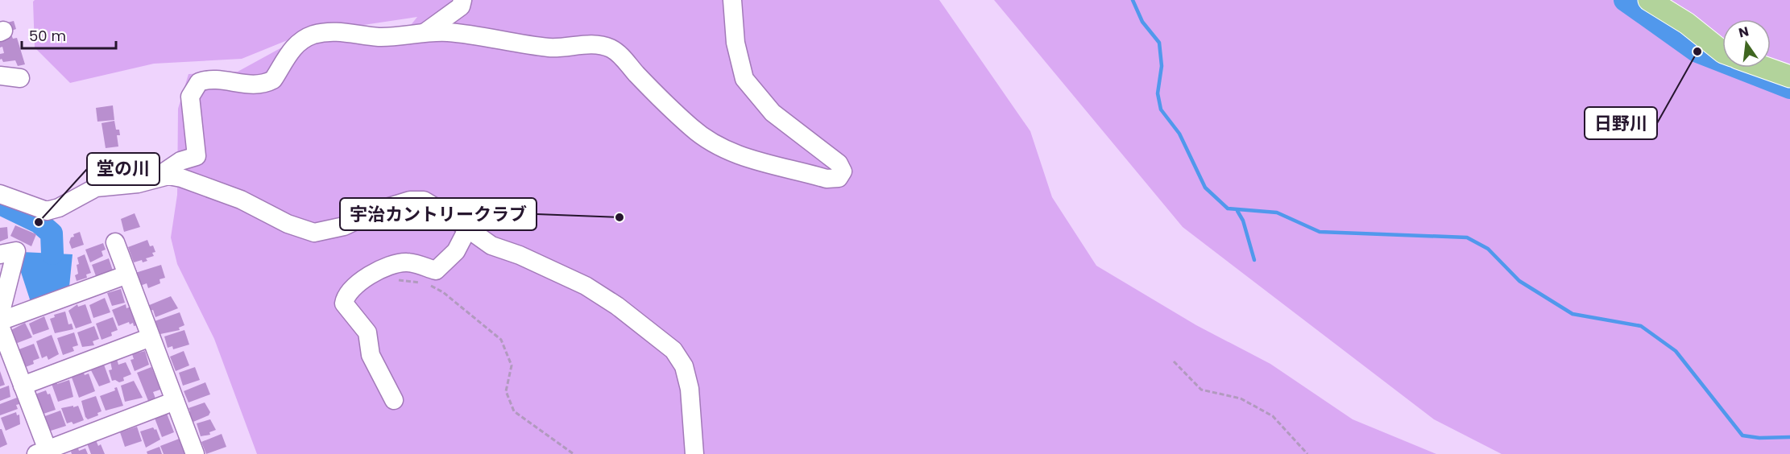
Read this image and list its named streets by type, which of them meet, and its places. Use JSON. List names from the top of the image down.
{
  "places": ["日野川", "宇治カントリークラブ", "堂の川"],
  "scale_bar": "50 m",
  "north": "top"
}
